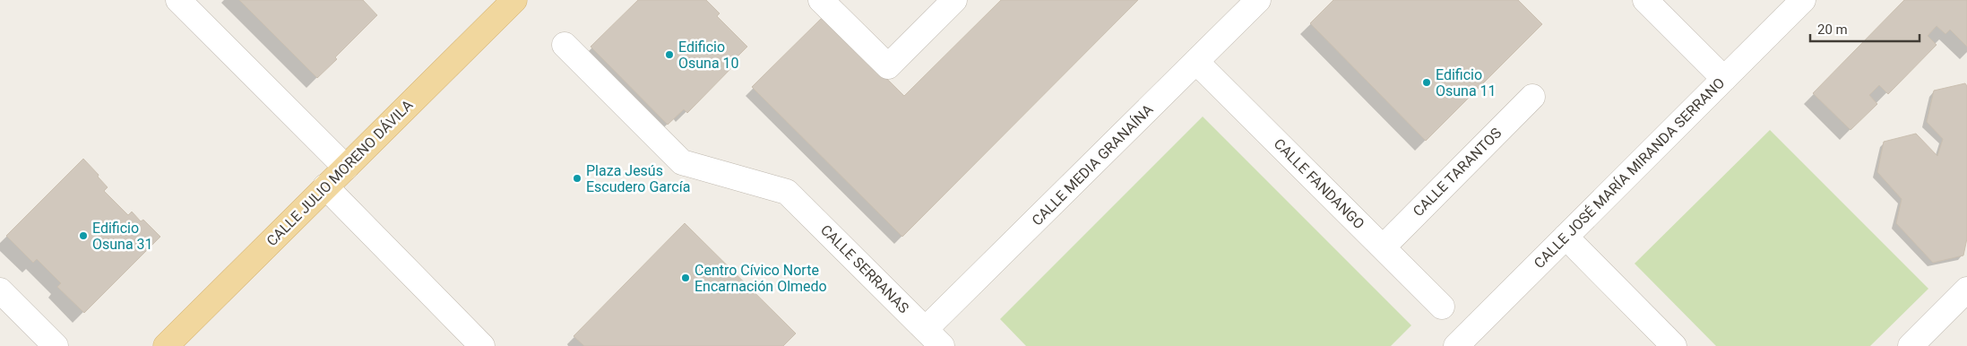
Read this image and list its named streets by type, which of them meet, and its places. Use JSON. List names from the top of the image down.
{
  "streets": {
    "main road": ["CALLE JULIO MORENO DÁVILA"],
    "street": [
      "CALLE MEDIA GRANAÍNA",
      "CALLE TARANTOS",
      "CALLE JOSÉ MARÍA MIRANDA SERRANO",
      "CALLE FANDANGO",
      "CALLE SERRANAS"
    ]
  },
  "crossings": [
    ["CALLE MEDIA GRANAÍNA", "CALLE FANDANGO"],
    ["CALLE MEDIA GRANAÍNA", "CALLE SERRANAS"],
    ["CALLE TARANTOS", "CALLE FANDANGO"]
  ],
  "places": [
    "Edificio Osuna 10",
    "Edificio Osuna 11",
    "Plaza Jesús Escudero García",
    "Edificio Osuna 31",
    "Centro Cívico Norte Encarnación Olmedo"
  ],
  "scale_bar": "20 m"
}
